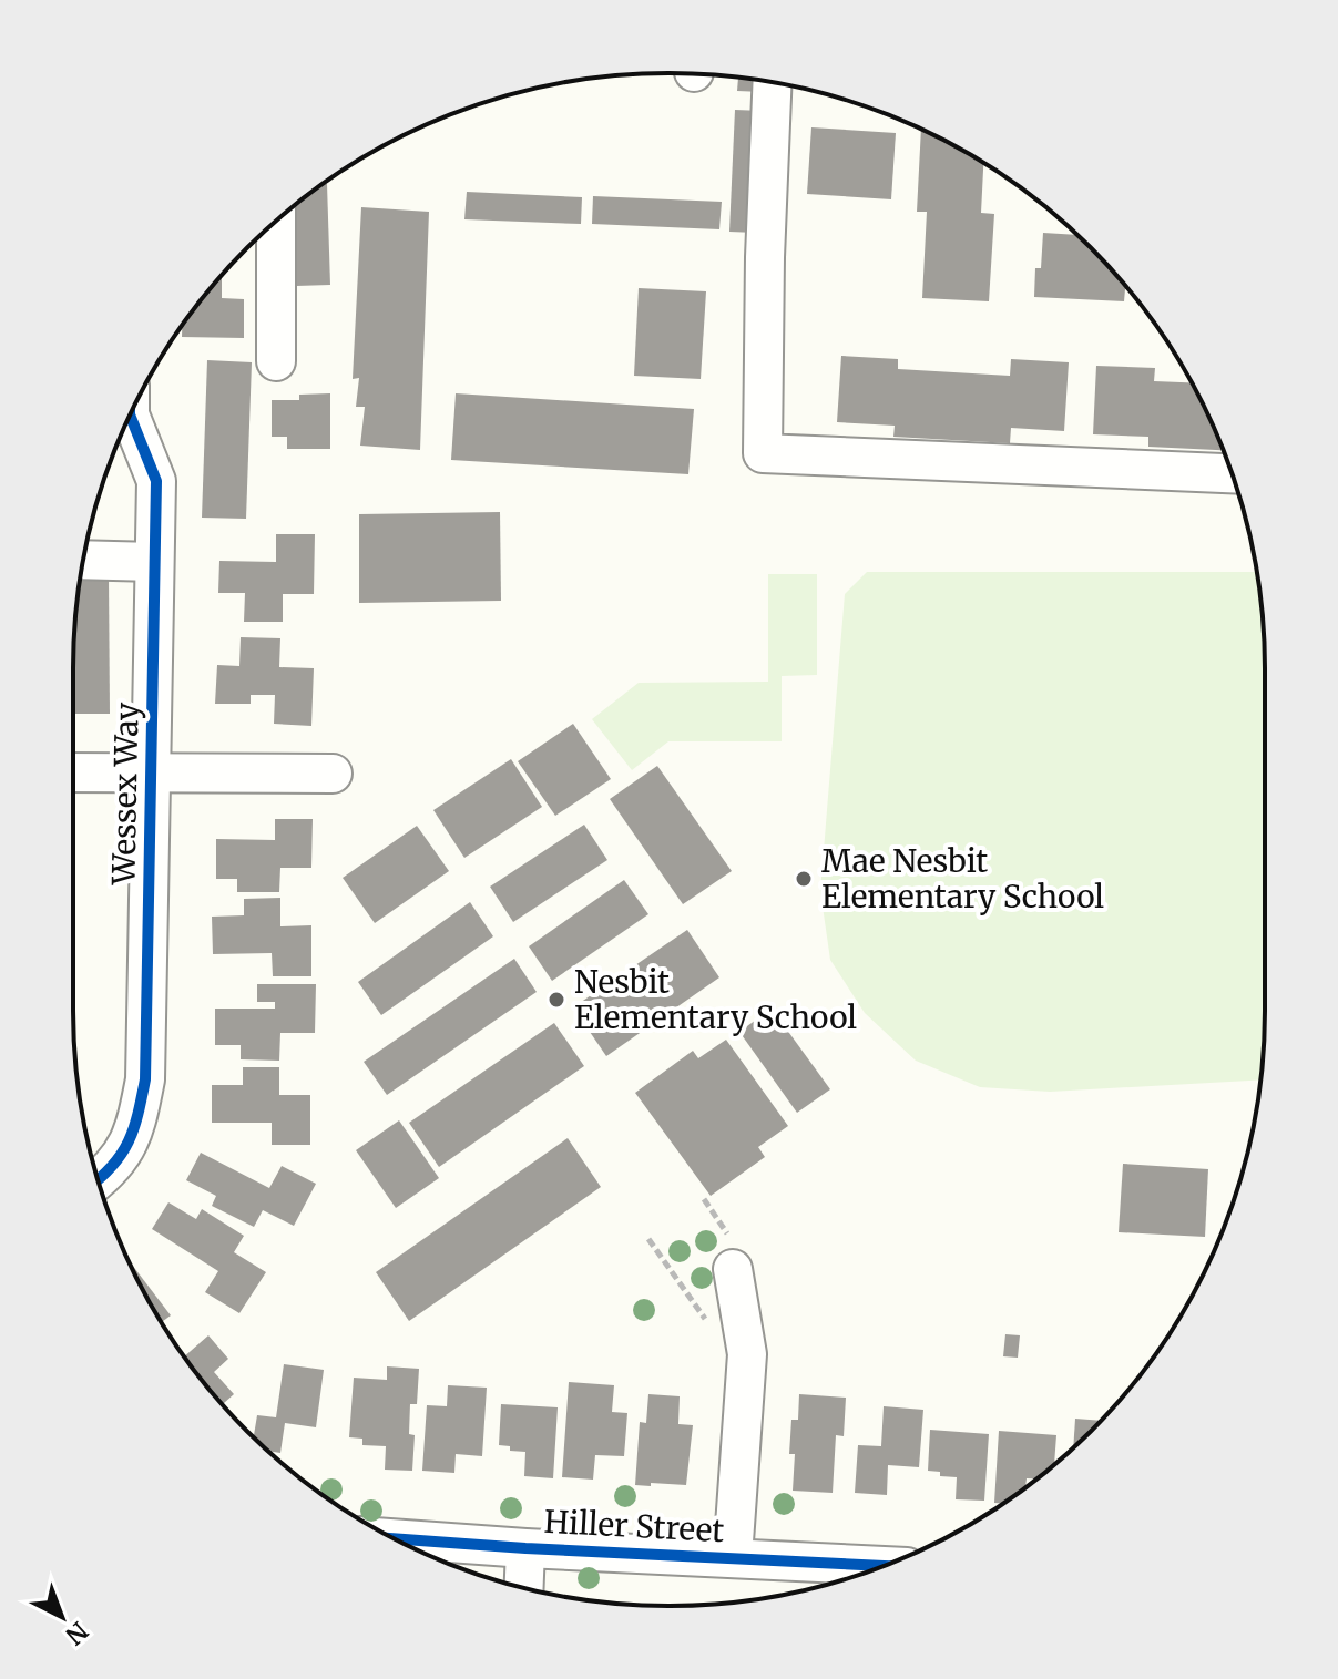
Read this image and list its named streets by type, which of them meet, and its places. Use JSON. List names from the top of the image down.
{
  "streets": {
    "street": ["Wessex Way", "Hiller Street"]
  },
  "places": ["Mae Nesbit Elementary School", "Nesbit Elementary School"],
  "north": "bottom right"
}
